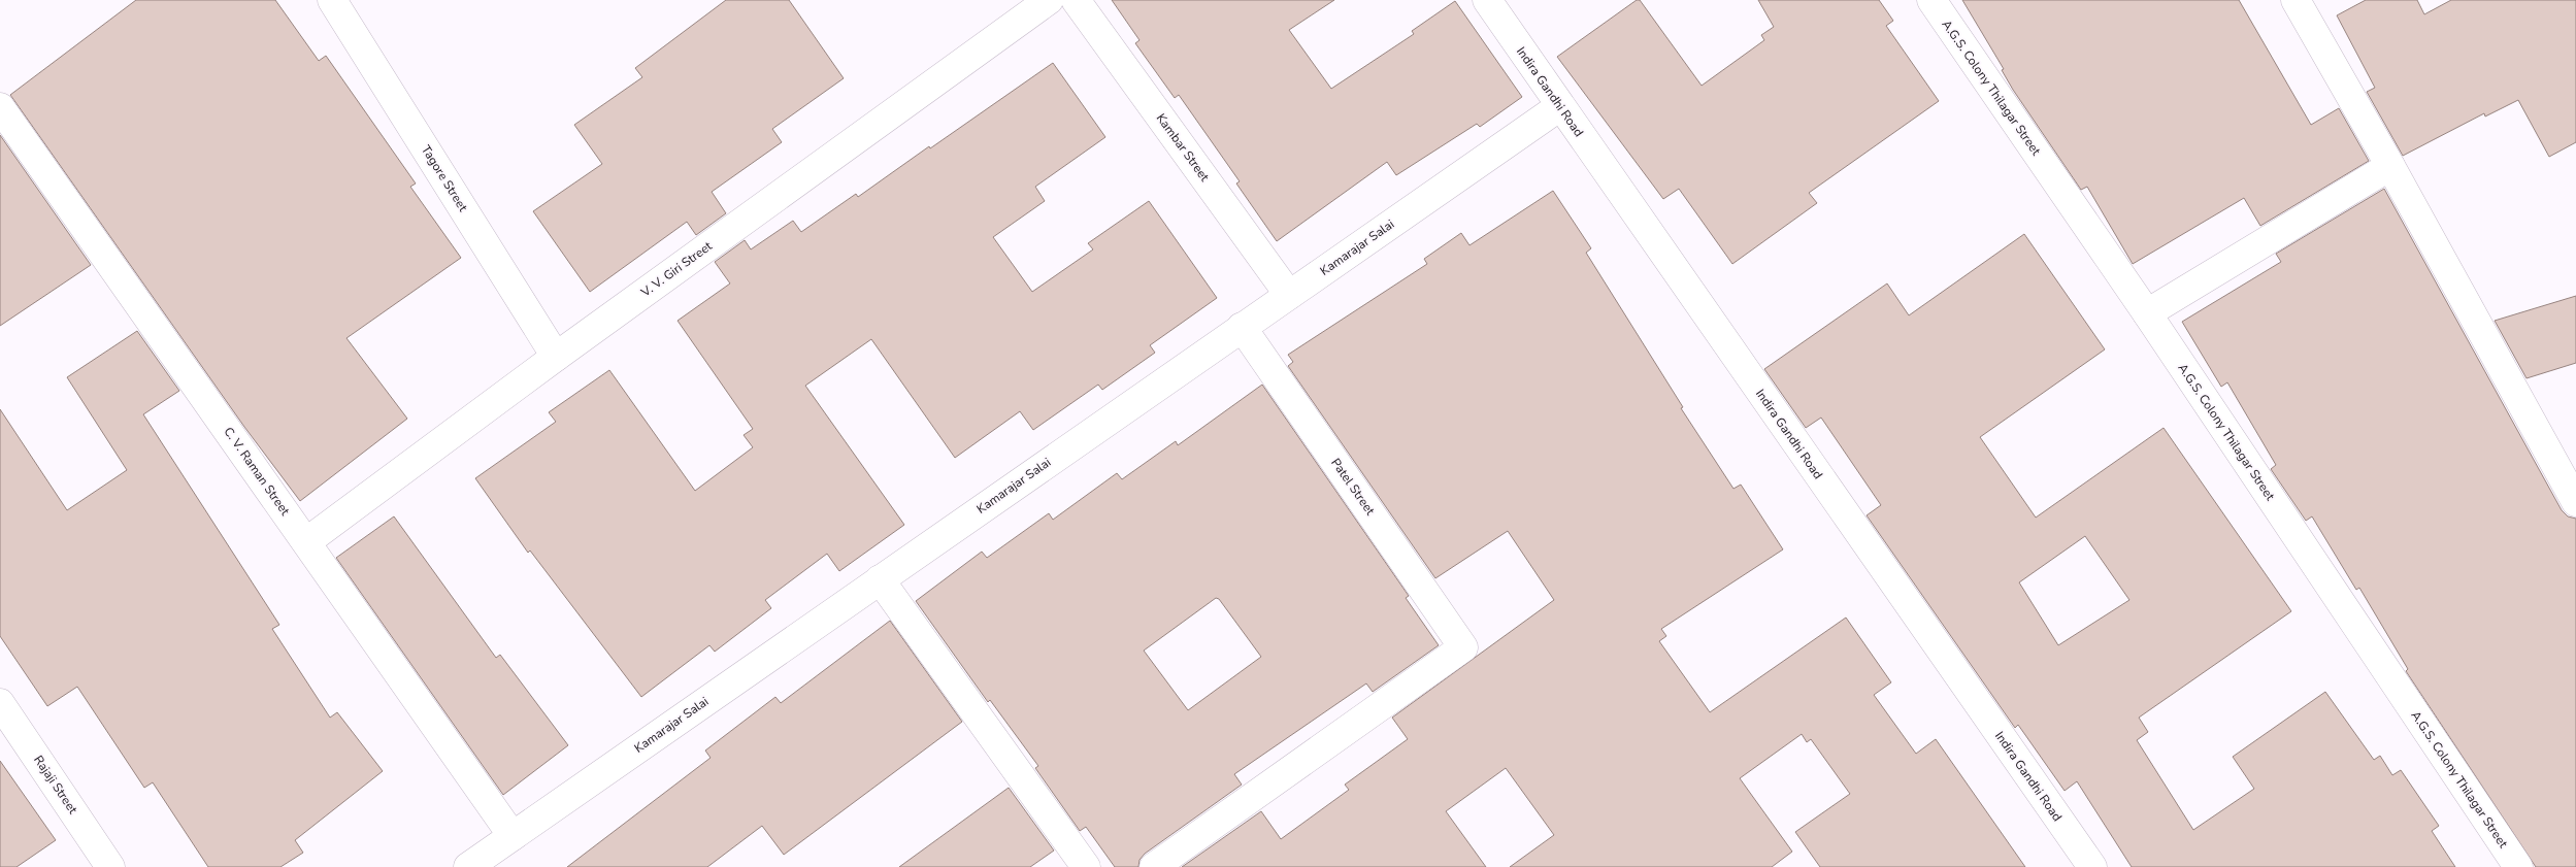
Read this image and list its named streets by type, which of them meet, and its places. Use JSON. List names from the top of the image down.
{
  "streets": {
    "street": [
      "A.G.S. Colony Thilagar Street",
      "Indira Gandhi Road",
      "Kambar Street",
      "Tagore Street",
      "Kamarajar Salai",
      "V. V. Giri Street",
      "C. V. Raman Street",
      "Patel Street",
      "Rajaji Street"
    ]
  },
  "crossings": [
    ["Indira Gandhi Road", "Kamarajar Salai"],
    ["Kambar Street", "Kamarajar Salai"],
    ["Tagore Street", "V. V. Giri Street"],
    ["Kamarajar Salai", "C. V. Raman Street"],
    ["Kamarajar Salai", "Patel Street"],
    ["V. V. Giri Street", "C. V. Raman Street"]
  ]
}
